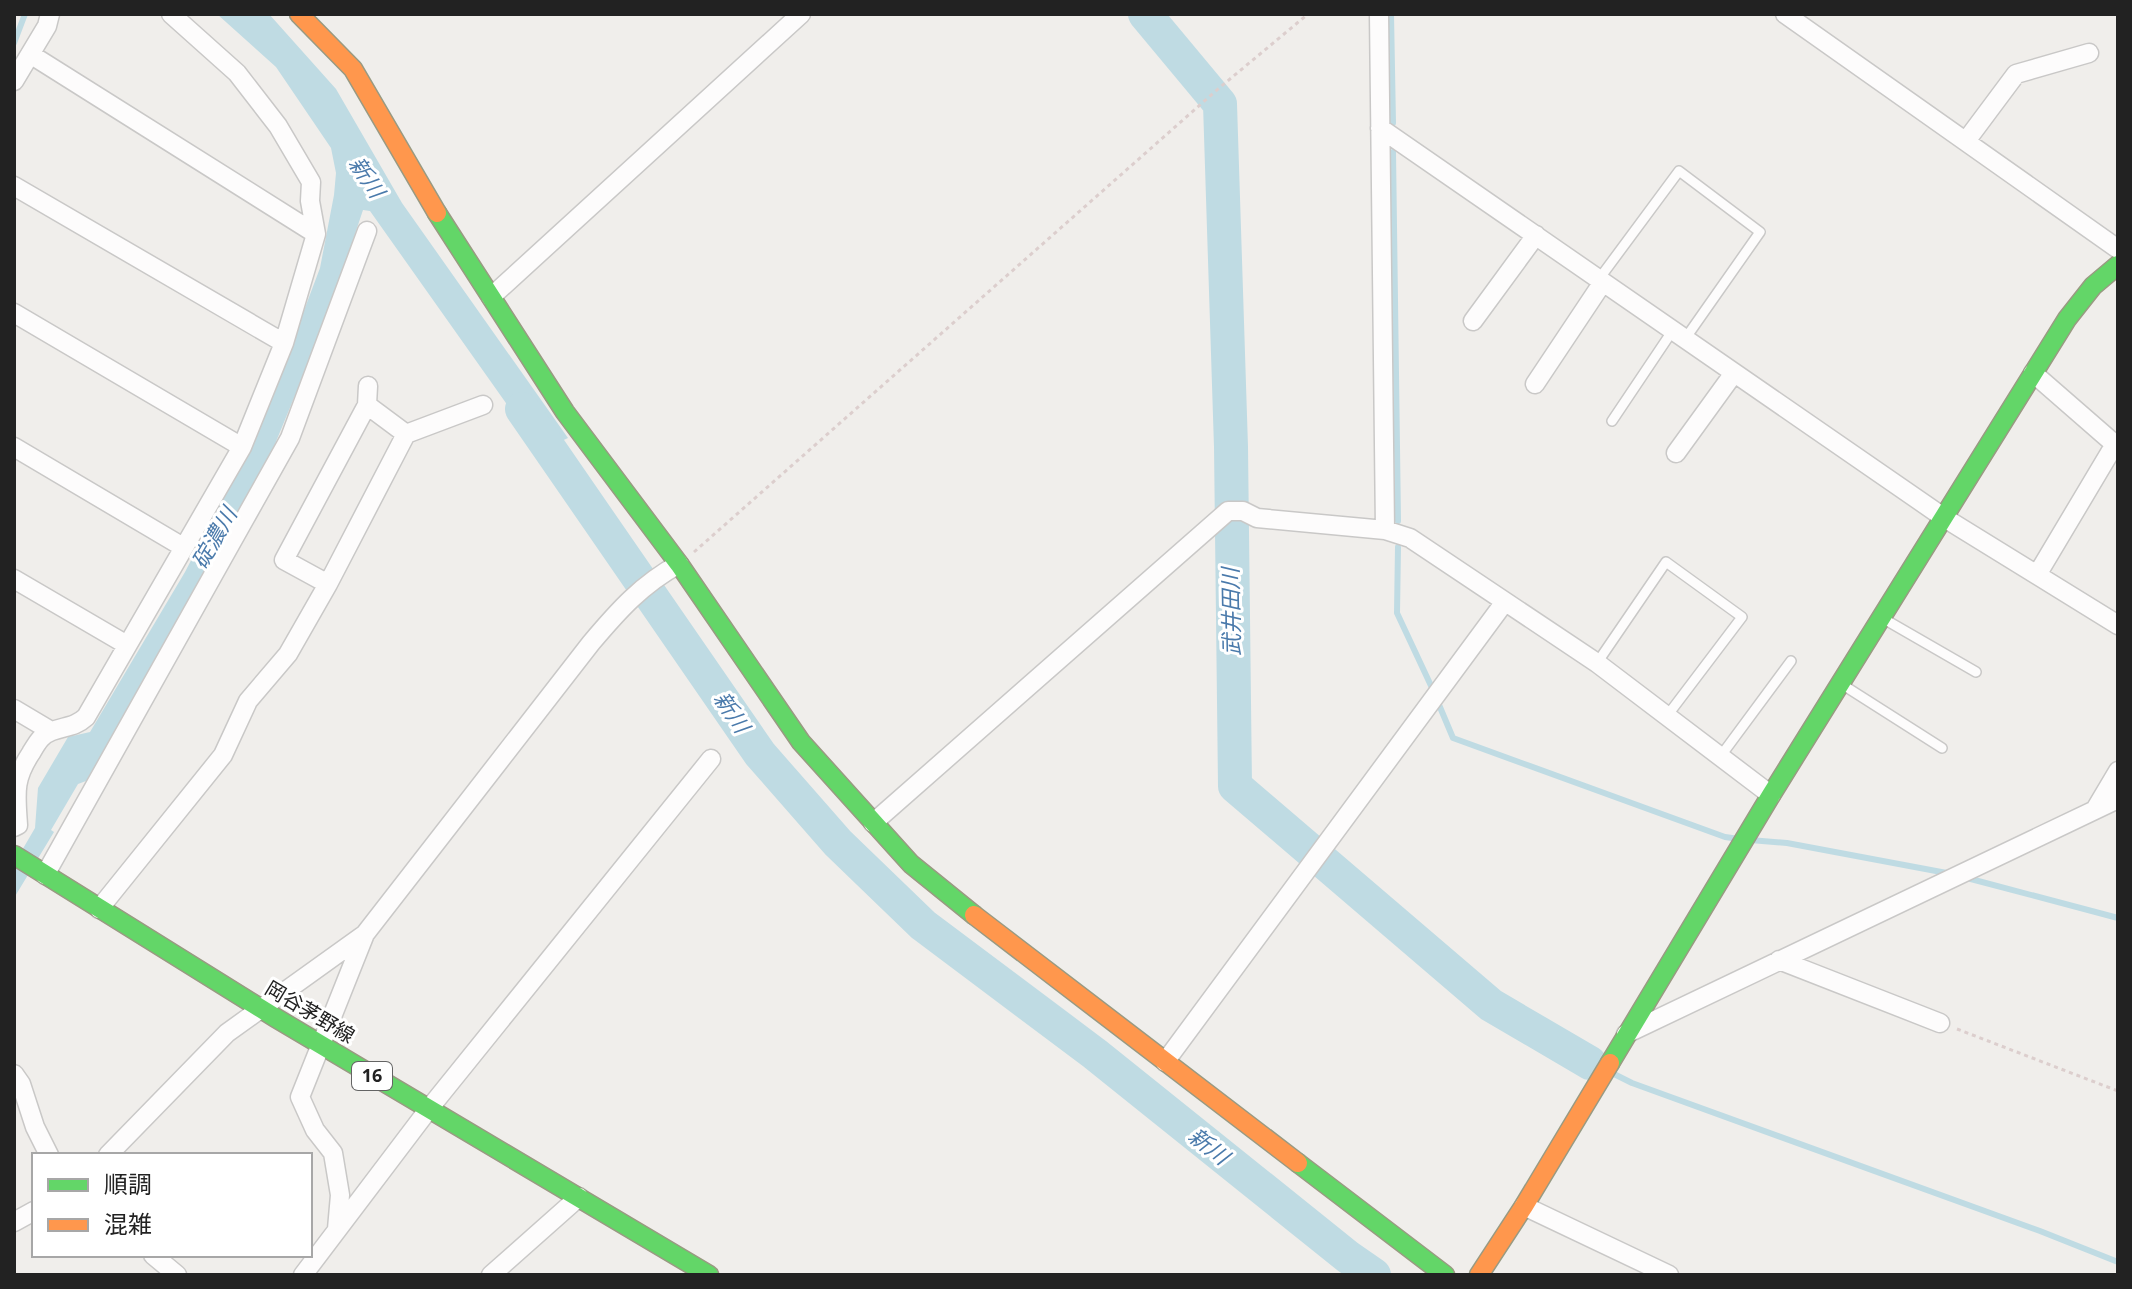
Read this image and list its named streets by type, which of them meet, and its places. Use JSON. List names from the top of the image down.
{
  "streets": {
    "street": ["岡谷茅野線", "16"]
  },
  "water": ["新川", "碇濃川", "武井田川"],
  "legend": ["順調", "混雑"]
}
